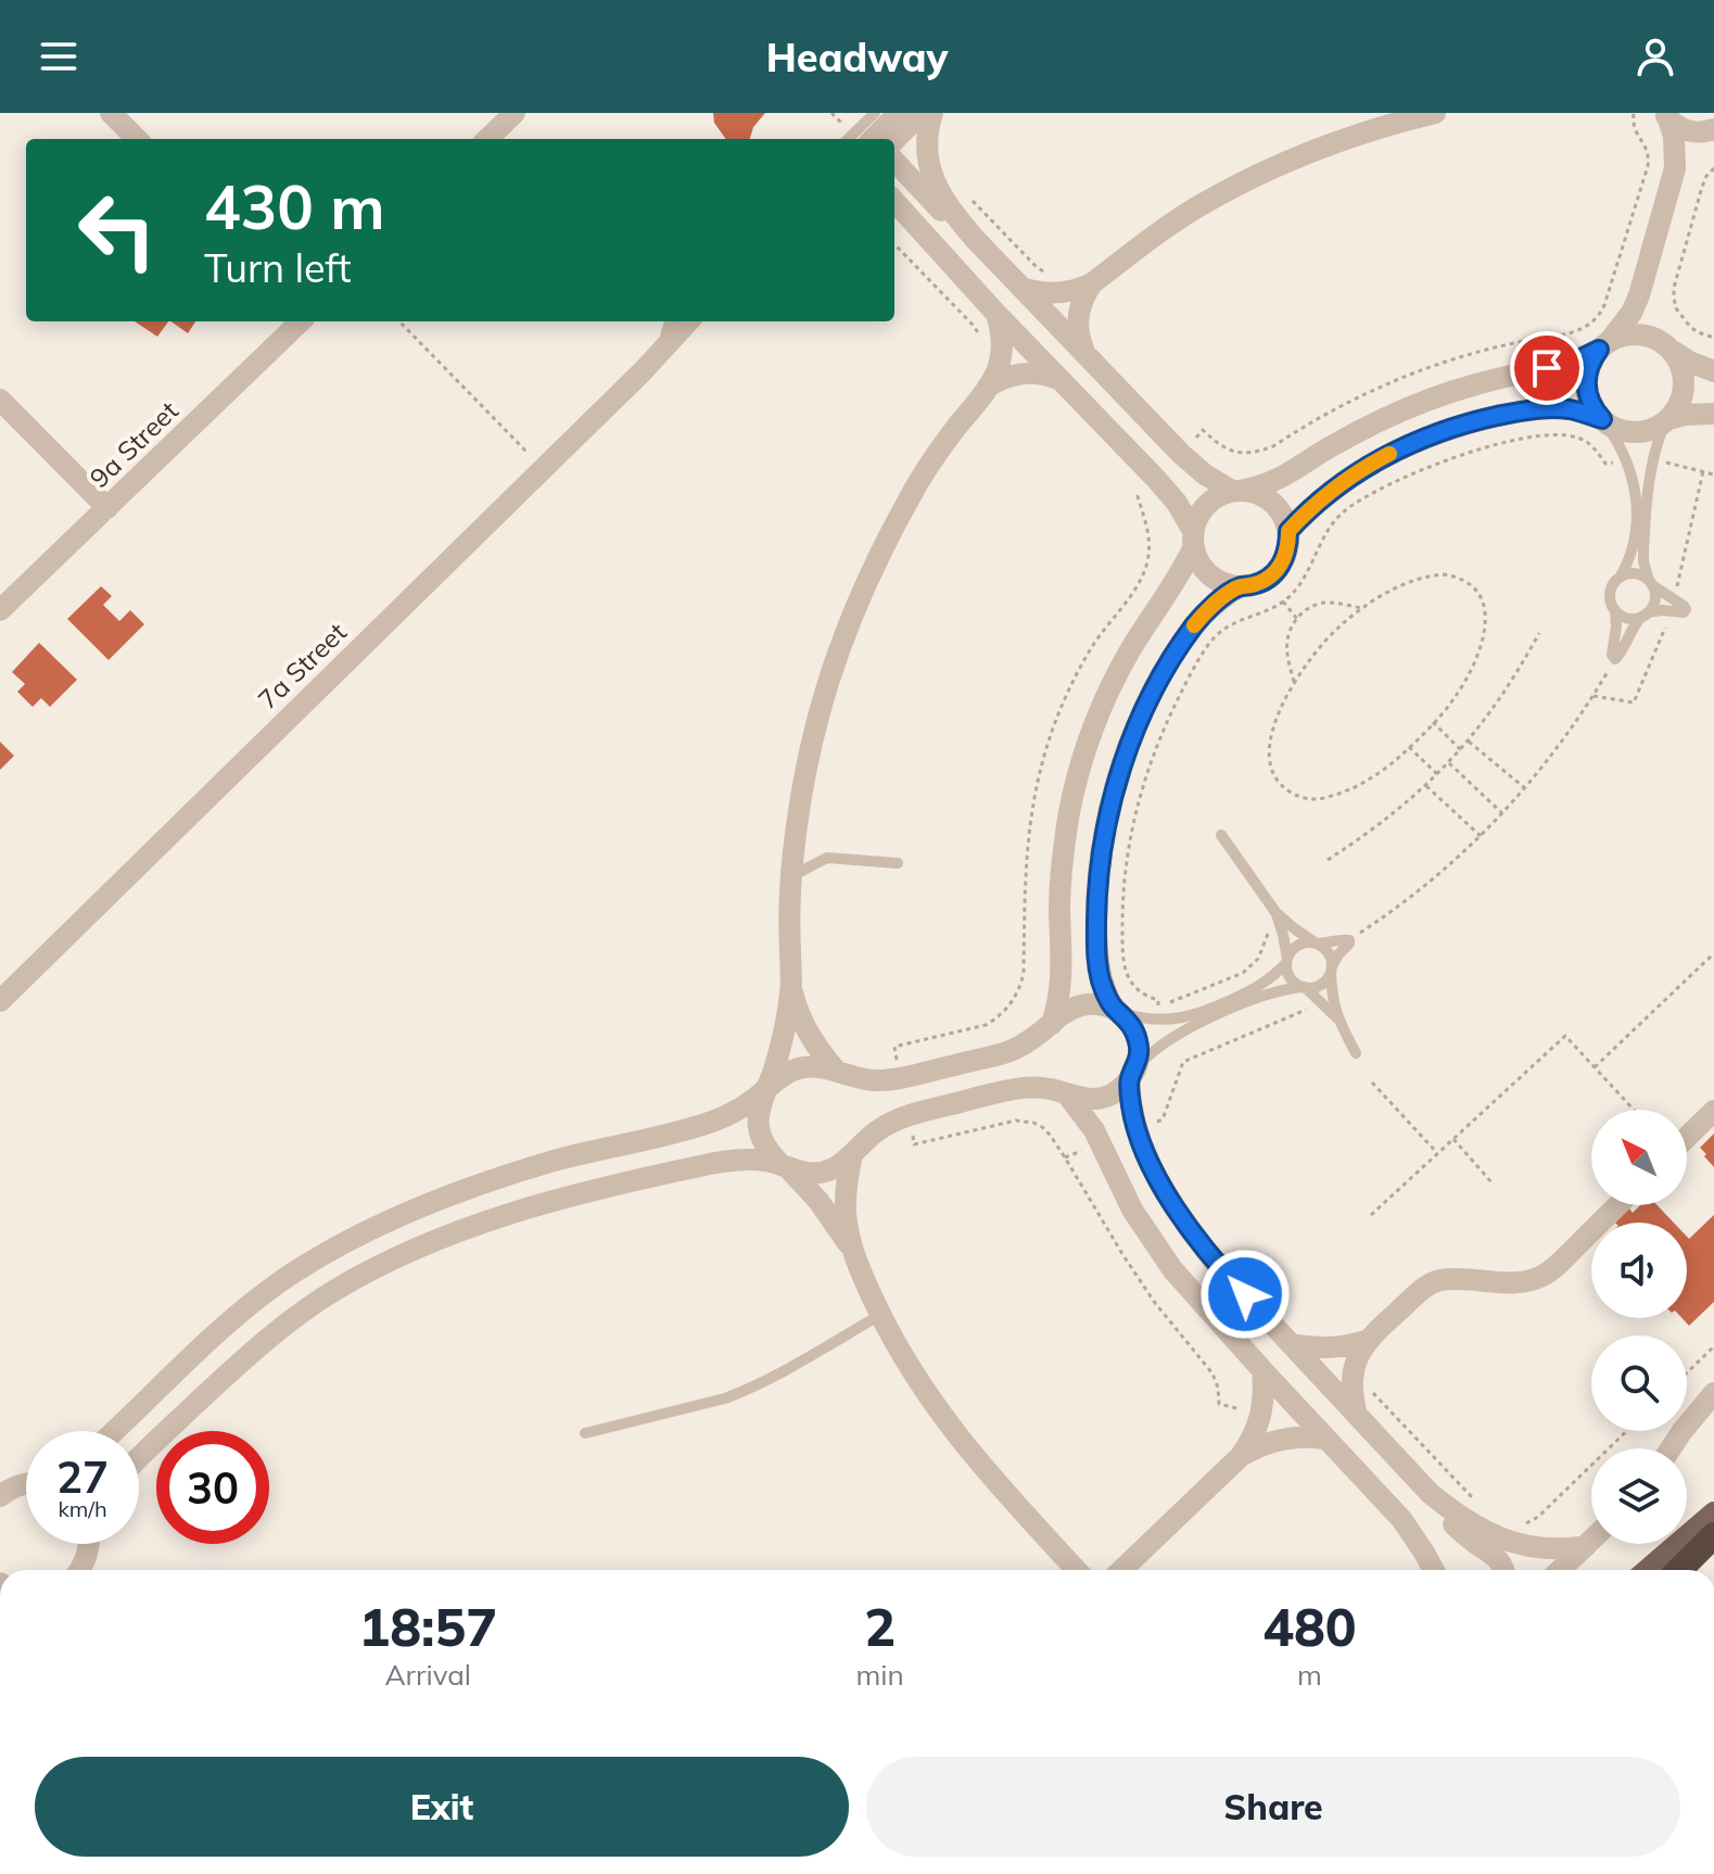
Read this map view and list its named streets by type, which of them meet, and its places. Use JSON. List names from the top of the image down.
{
  "streets": {
    "street": ["9a Street", "7a Street"]
  },
  "north": "top left",
  "page": {
    "header": "Headway",
    "turn": ["430 m", "Turn left"],
    "speed": "27 km/h",
    "limit": "30",
    "eta": [
      "18:57",
      "Arrival",
      "2",
      "min",
      "480",
      "m"
    ],
    "buttons": ["Exit", "Share"]
  }
}
